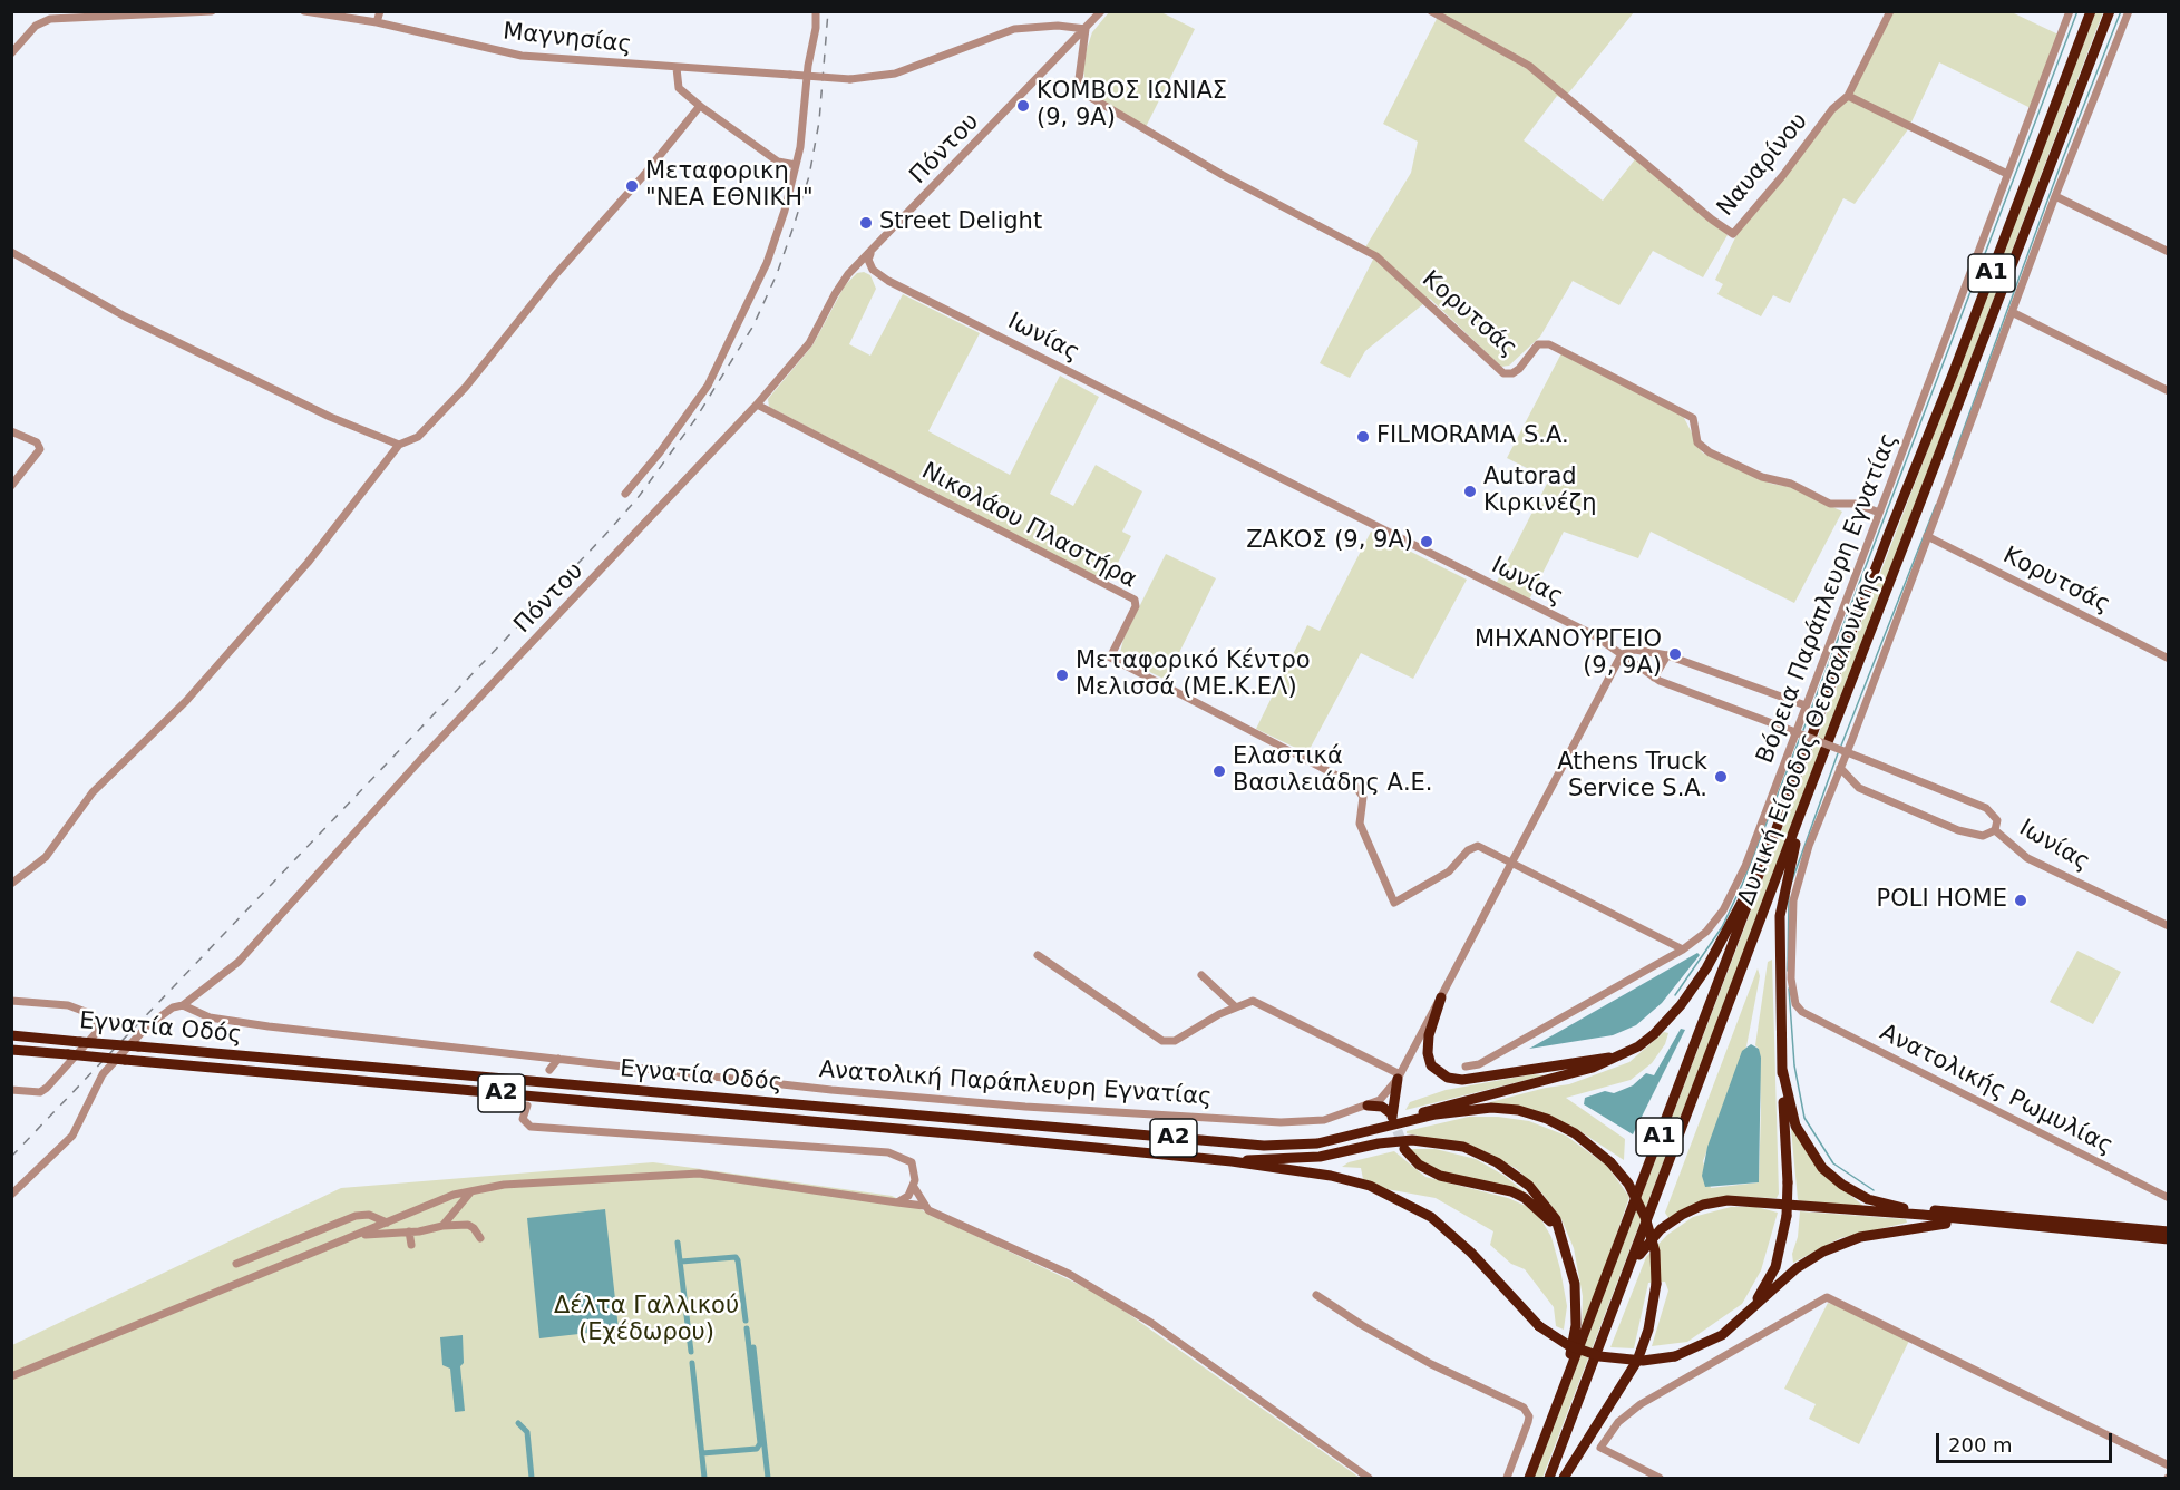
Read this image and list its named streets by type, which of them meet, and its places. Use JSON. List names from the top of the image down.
{
  "streets": {
    "highway": [
      "Α1",
      "Δυτική Είσοδος Θεσσαλονίκης",
      "Εγνατία Οδός",
      "Α2"
    ],
    "street": [
      "Μαγνησίας",
      "Πόντου",
      "Ναυαρίνου",
      "Κορυτσάς",
      "Ιωνίας",
      "Νικολάου Πλαστήρα",
      "Βόρεια Παράπλευρη Εγνατίας",
      "Ανατολική Παράπλευρη Εγνατίας",
      "Ανατολικής Ρωμυλίας"
    ]
  },
  "crossings": [
    ["Μαγνησίας", "Πόντου"],
    ["Μαγνησίας", "Κορυτσάς"],
    ["Πόντου", "Κορυτσάς"],
    ["Πόντου", "Ιωνίας"],
    ["Πόντου", "Νικολάου Πλαστήρα"],
    ["Πόντου", "Ανατολική Παράπλευρη Εγνατίας"],
    ["Α1", "Δυτική Είσοδος Θεσσαλονίκης"],
    ["Α1", "Α2"],
    ["Κορυτσάς", "Βόρεια Παράπλευρη Εγνατίας"],
    ["Δυτική Είσοδος Θεσσαλονίκης", "Α2"],
    ["Εγνατία Οδός", "Α2"]
  ],
  "parks": ["Δέλτα Γαλλικού (Εχέδωρου)"],
  "places": [
    "ΚΟΜΒΟΣ ΙΩΝΙΑΣ (9, 9Α)",
    "Μεταφορικη \"ΝΕΑ ΕΘΝΙΚΗ\"",
    "Street Delight",
    "FILMORAMA S.A.",
    "Autorad Κιρκινέζη",
    "ΖΑΚΟΣ (9, 9Α)",
    "ΜΗΧΑΝΟΥΡΓΕΙΟ (9, 9Α)",
    "Μεταφορικό Κέντρο Μελισσά (ΜΕ.Κ.ΕΛ)",
    "Ελαστικά Βασιλειάδης Α.Ε.",
    "Athens Truck Service S.A.",
    "POLI HOME"
  ],
  "scale_bar": "200 m"
}
